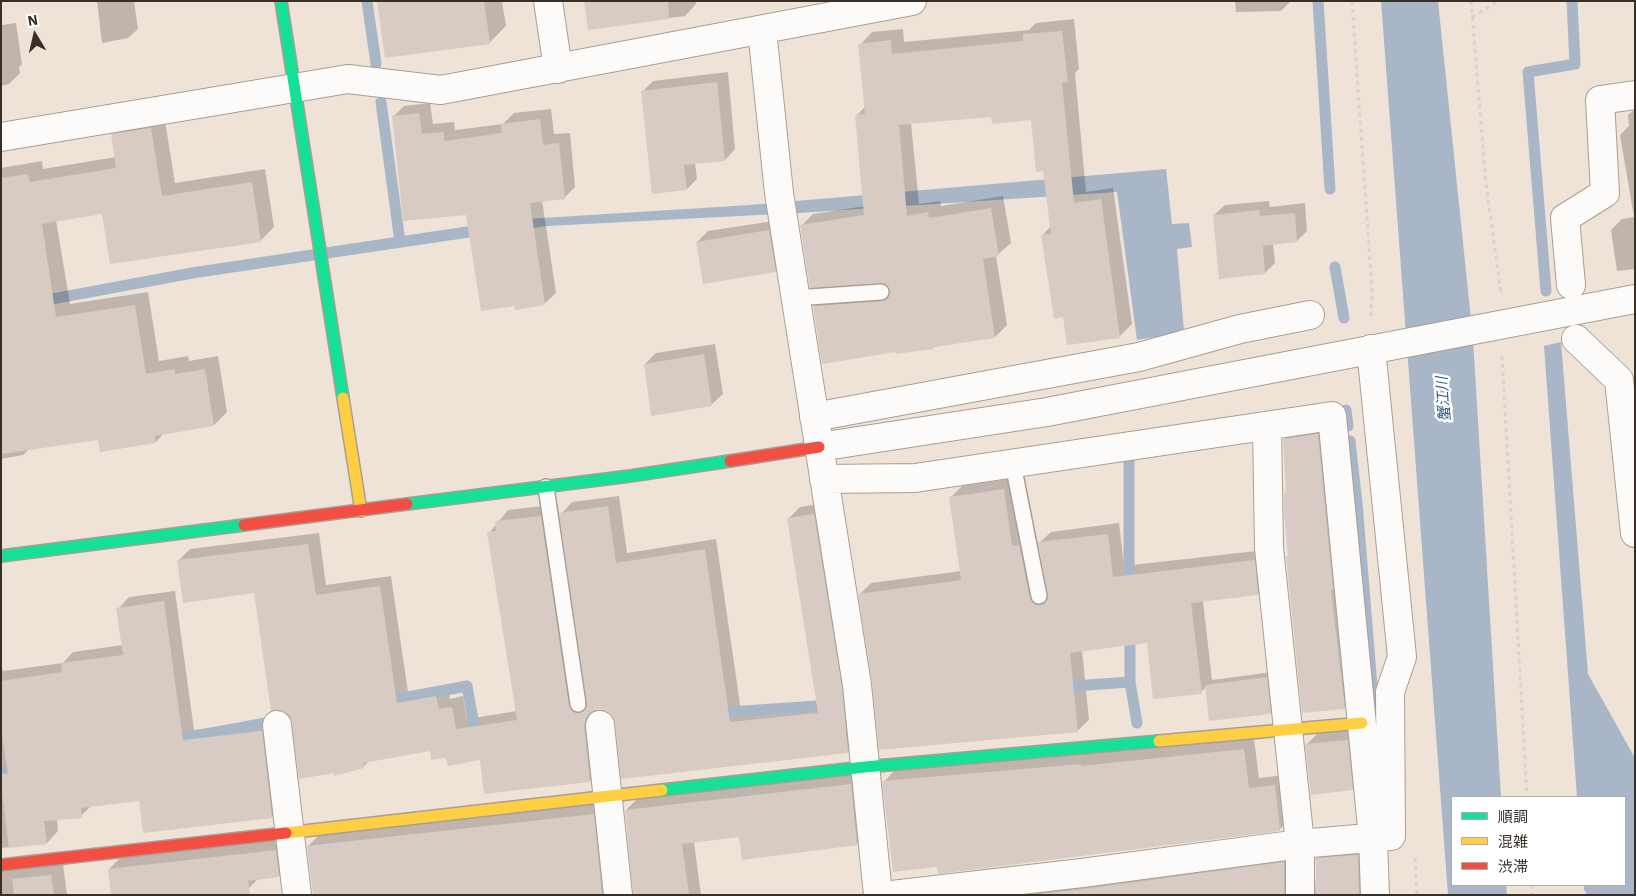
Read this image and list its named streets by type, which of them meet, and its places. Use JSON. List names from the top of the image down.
{
  "water": ["蟹江川"],
  "legend": ["順調", "混雑", "渋滞"],
  "north": "top"
}
